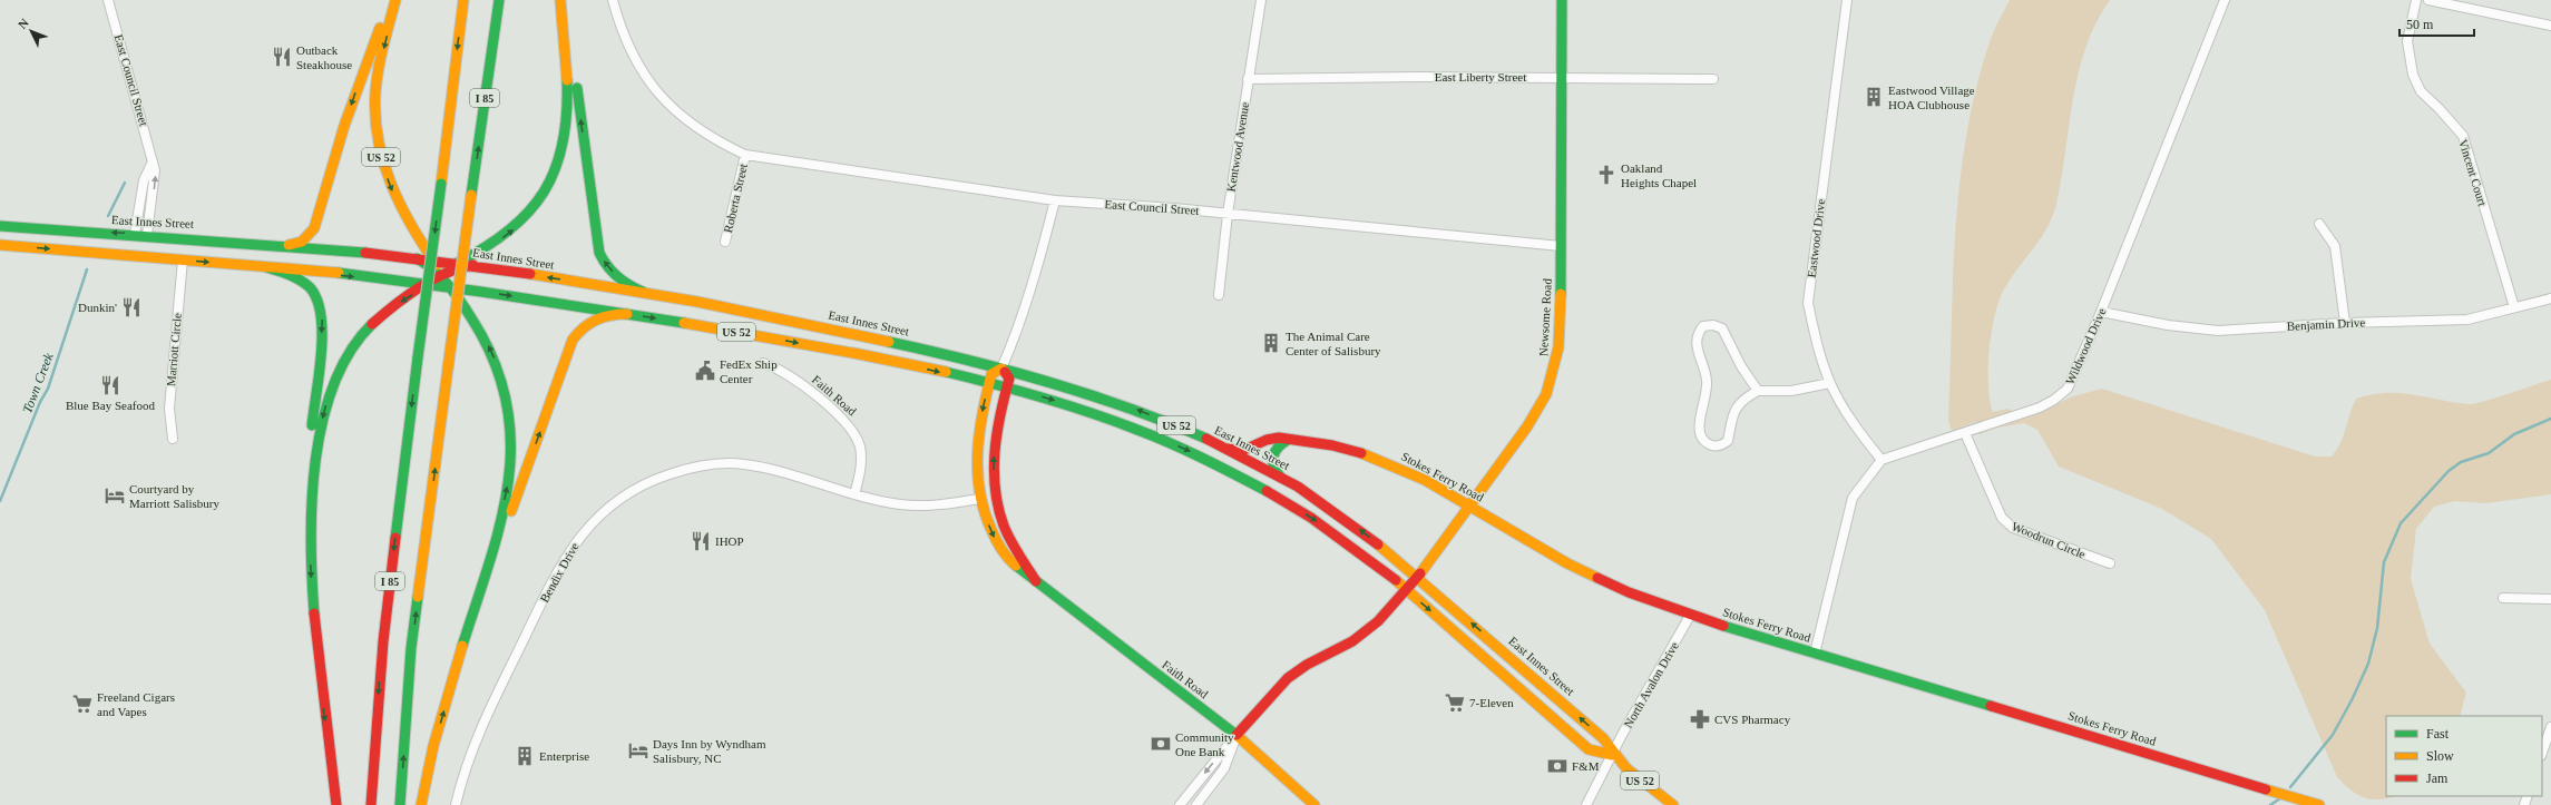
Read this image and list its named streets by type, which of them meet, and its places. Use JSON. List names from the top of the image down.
{
  "streets": {
    "main road": [
      "I 85",
      "US 52",
      "East Innes Street",
      "Newsome Road",
      "Faith Road",
      "Stokes Ferry Road"
    ],
    "street": [
      "East Liberty Street",
      "East Council Street",
      "Kentwood Avenue",
      "Vincent Court",
      "Roberta Street",
      "Eastwood Drive",
      "Benjamin Drive",
      "Wildwood Drive",
      "Marriott Circle",
      "Woodrun Circle",
      "Bendix Drive",
      "North Avalon Drive"
    ]
  },
  "crossings": [
    ["East Liberty Street", "Kentwood Avenue"],
    ["East Liberty Street", "Newsome Road"],
    ["East Council Street", "Kentwood Avenue"],
    ["East Council Street", "Roberta Street"],
    ["East Council Street", "East Innes Street"],
    ["East Council Street", "Newsome Road"],
    ["East Council Street", "Faith Road"],
    ["US 52", "East Innes Street"],
    ["US 52", "Newsome Road"],
    ["US 52", "Faith Road"],
    ["US 52", "North Avalon Drive"],
    ["Vincent Court", "Benjamin Drive"],
    ["East Innes Street", "Newsome Road"],
    ["East Innes Street", "Faith Road"],
    ["East Innes Street", "Stokes Ferry Road"],
    ["East Innes Street", "North Avalon Drive"],
    ["Eastwood Drive", "Wildwood Drive"],
    ["Newsome Road", "Faith Road"],
    ["Newsome Road", "Stokes Ferry Road"],
    ["Benjamin Drive", "Wildwood Drive"],
    ["Wildwood Drive", "Woodrun Circle"],
    ["Faith Road", "Bendix Drive"],
    ["Stokes Ferry Road", "North Avalon Drive"]
  ],
  "water": ["Town Creek"],
  "places": {
    "restaurant": [
      "Outback Steakhouse",
      "Dunkin'",
      "Blue Bay Seafood",
      "IHOP"
    ],
    "building": ["Eastwood Village HOA Clubhouse", "The Animal Care Center of Salisbury", "Enterprise"],
    "church": ["Oakland Heights Chapel"],
    "public building": ["FedEx Ship Center"],
    "hotel": ["Courtyard by Marriott Salisbury", "Days Inn by Wyndham Salisbury, NC"],
    "supermarket": ["7-Eleven", "Freeland Cigars and Vapes"],
    "pharmacy": ["CVS Pharmacy"],
    "bank": ["Community One Bank", "F&M"]
  },
  "legend": ["Fast", "Slow", "Jam"],
  "scale_bar": "50 m",
  "north": "top left"
}
